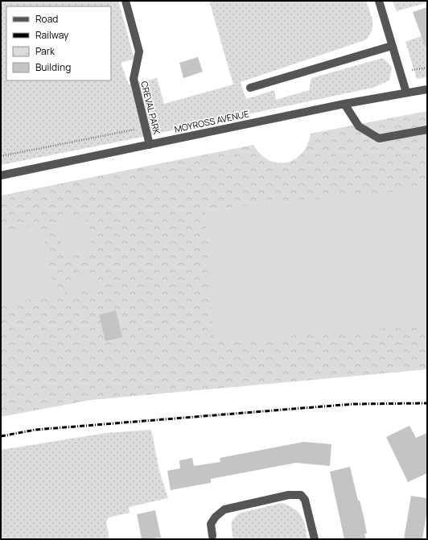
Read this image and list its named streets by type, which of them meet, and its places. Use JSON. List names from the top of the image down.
{
  "streets": {
    "street": ["CREVAL PARK", "MOYROSS AVENUE"]
  },
  "crossings": [
    ["CREVAL PARK", "MOYROSS AVENUE"]
  ],
  "legend": [
    "Road",
    "Railway",
    "Park",
    "Building"
  ]
}
